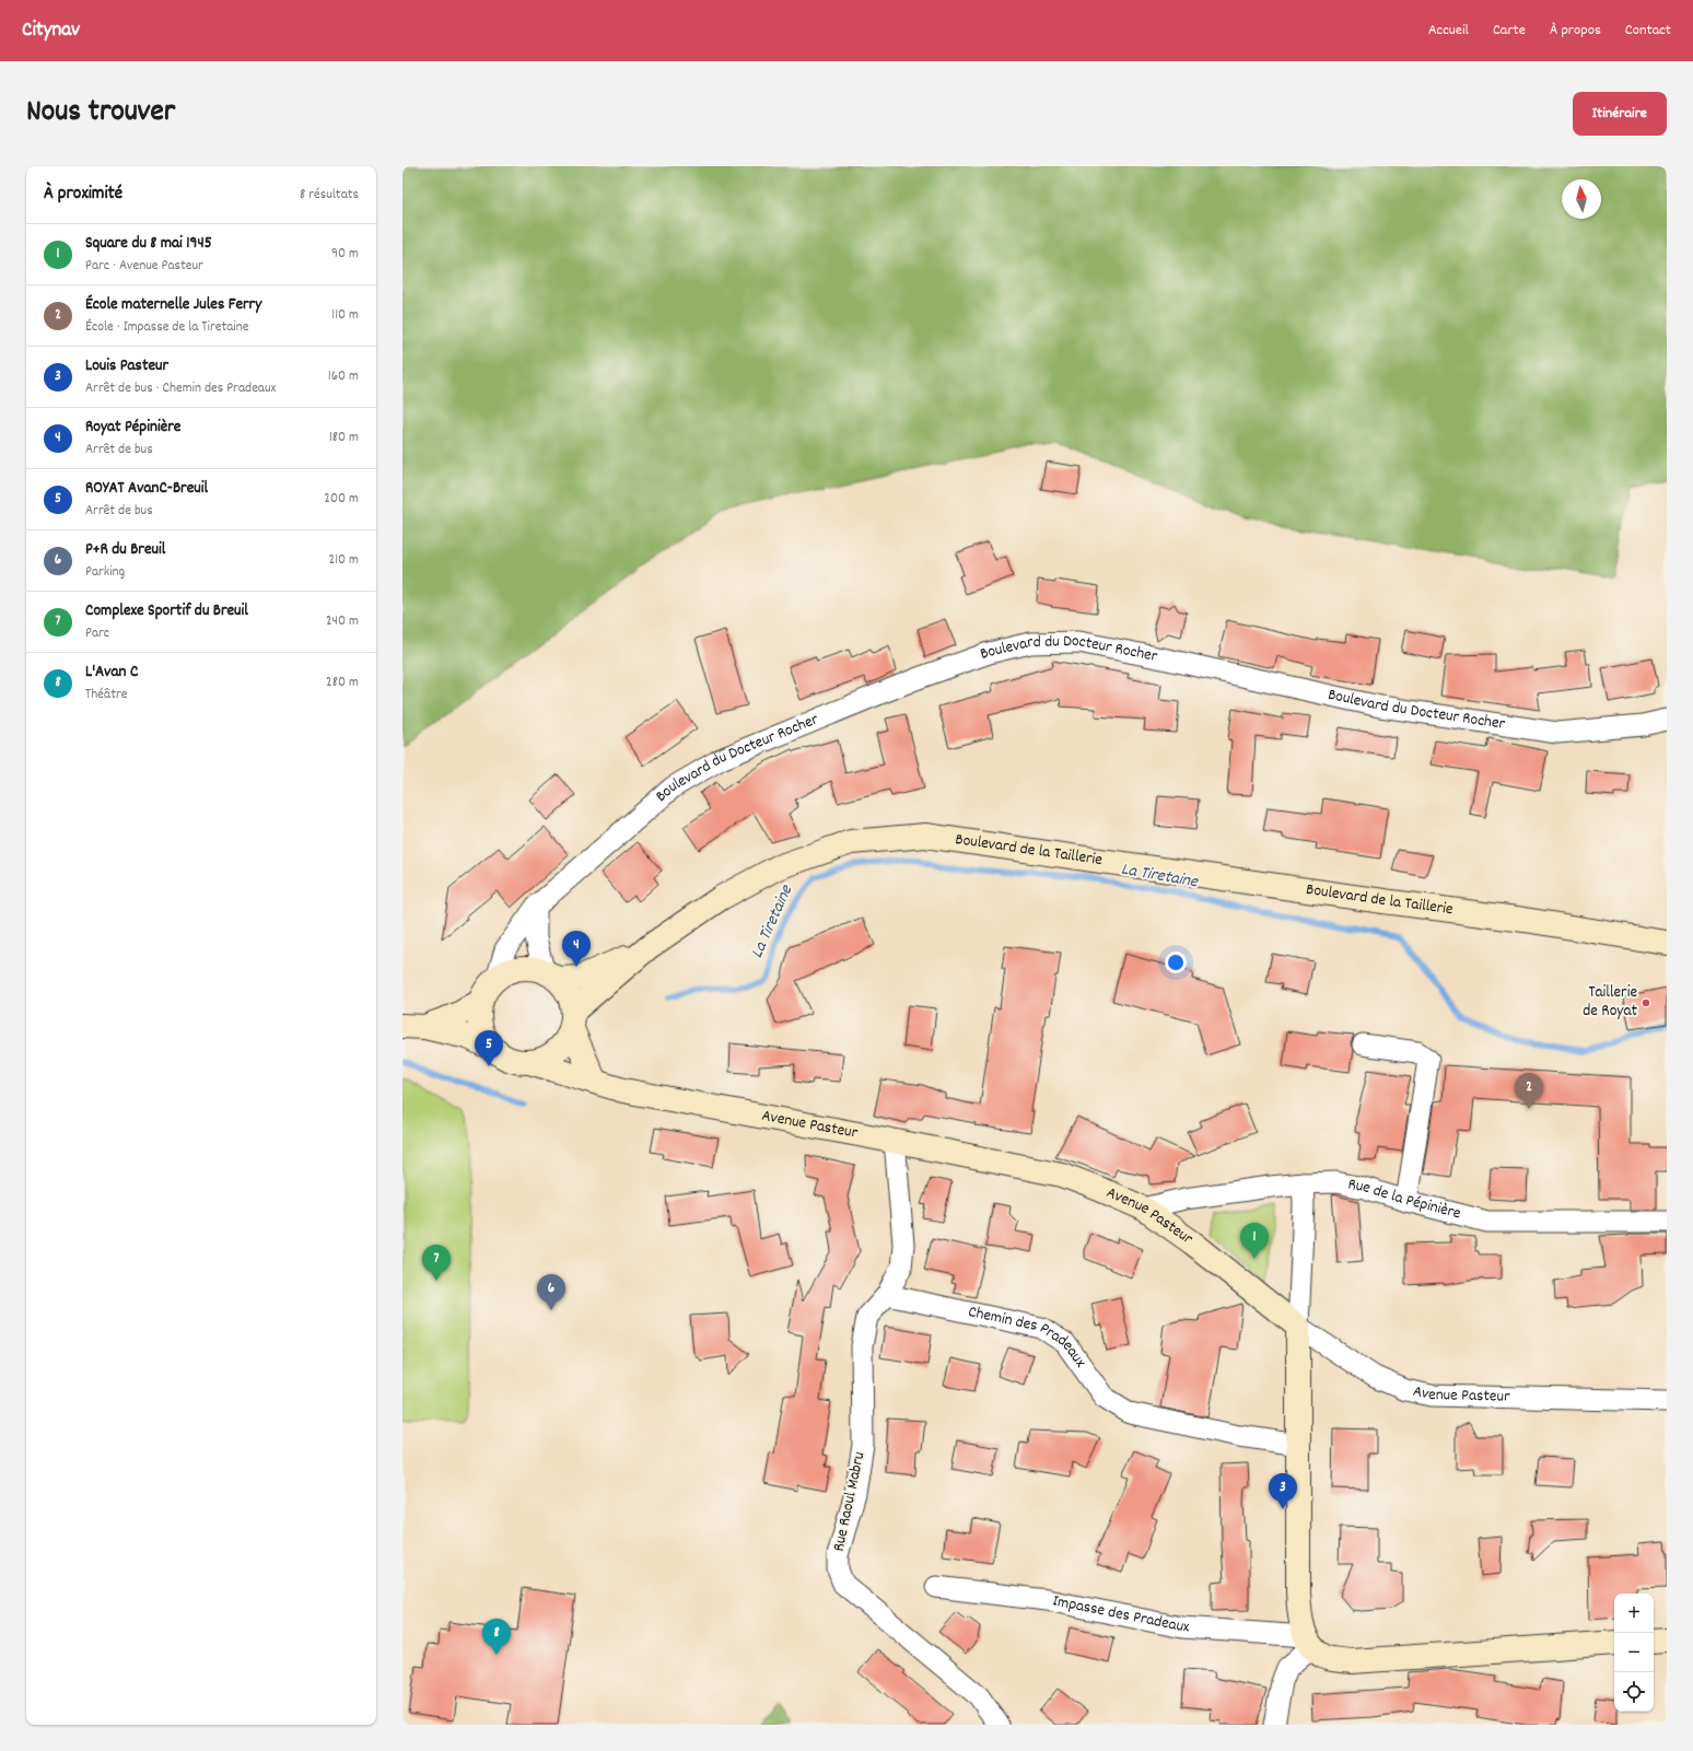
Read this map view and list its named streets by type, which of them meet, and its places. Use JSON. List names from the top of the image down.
{
  "streets": {
    "main road": ["Boulevard de la Taillerie", "Avenue Pasteur"],
    "street": [
      "Boulevard du Docteur Rocher",
      "Rue de la Pépinière",
      "Chemin des Pradeaux",
      "Rue Raoul Mabru",
      "Impasse des Pradeaux"
    ]
  },
  "crossings": [
    ["Boulevard du Docteur Rocher", "Boulevard de la Taillerie"],
    ["Boulevard du Docteur Rocher", "Avenue Pasteur"],
    ["Boulevard de la Taillerie", "Avenue Pasteur"],
    ["Avenue Pasteur", "Rue de la Pépinière"],
    ["Chemin des Pradeaux", "Rue Raoul Mabru"]
  ],
  "water": ["La Tiretaine"],
  "places": ["Taillerie de Royat"],
  "north": "top",
  "page": {
    "header": "Citynav",
    "nav": [
      "Accueil",
      "Carte",
      "À propos",
      "Contact"
    ],
    "title": "Nous trouver",
    "buttons": "Itinéraire",
    "heading": ["À proximité", "8 résultats"],
    "list": [
      {
        "mark": "1",
        "name": "Square du 8 mai 1945",
        "note": "Parc · Avenue Pasteur",
        "value": "90 m"
      },
      {
        "mark": "2",
        "name": "École maternelle Jules Ferry",
        "note": "École · Impasse de la Tiretaine",
        "value": "110 m"
      },
      {
        "mark": "3",
        "name": "Louis Pasteur",
        "note": "Arrêt de bus · Chemin des Pradeaux",
        "value": "160 m"
      },
      {
        "mark": "4",
        "name": "Royat Pépinière",
        "note": "Arrêt de bus",
        "value": "180 m"
      },
      {
        "mark": "5",
        "name": "ROYAT AvanC-Breuil",
        "note": "Arrêt de bus",
        "value": "200 m"
      },
      {
        "mark": "6",
        "name": "P+R du Breuil",
        "note": "Parking",
        "value": "210 m"
      },
      {
        "mark": "7",
        "name": "Complexe Sportif du Breuil",
        "note": "Parc",
        "value": "240 m"
      },
      {
        "mark": "8",
        "name": "L'Avan C",
        "note": "Théâtre",
        "value": "280 m"
      }
    ],
    "pins": [
      "4",
      "5",
      "2",
      "1",
      "7",
      "6",
      "3",
      "8"
    ],
    "map_buttons": ["+", "−"]
  }
}
